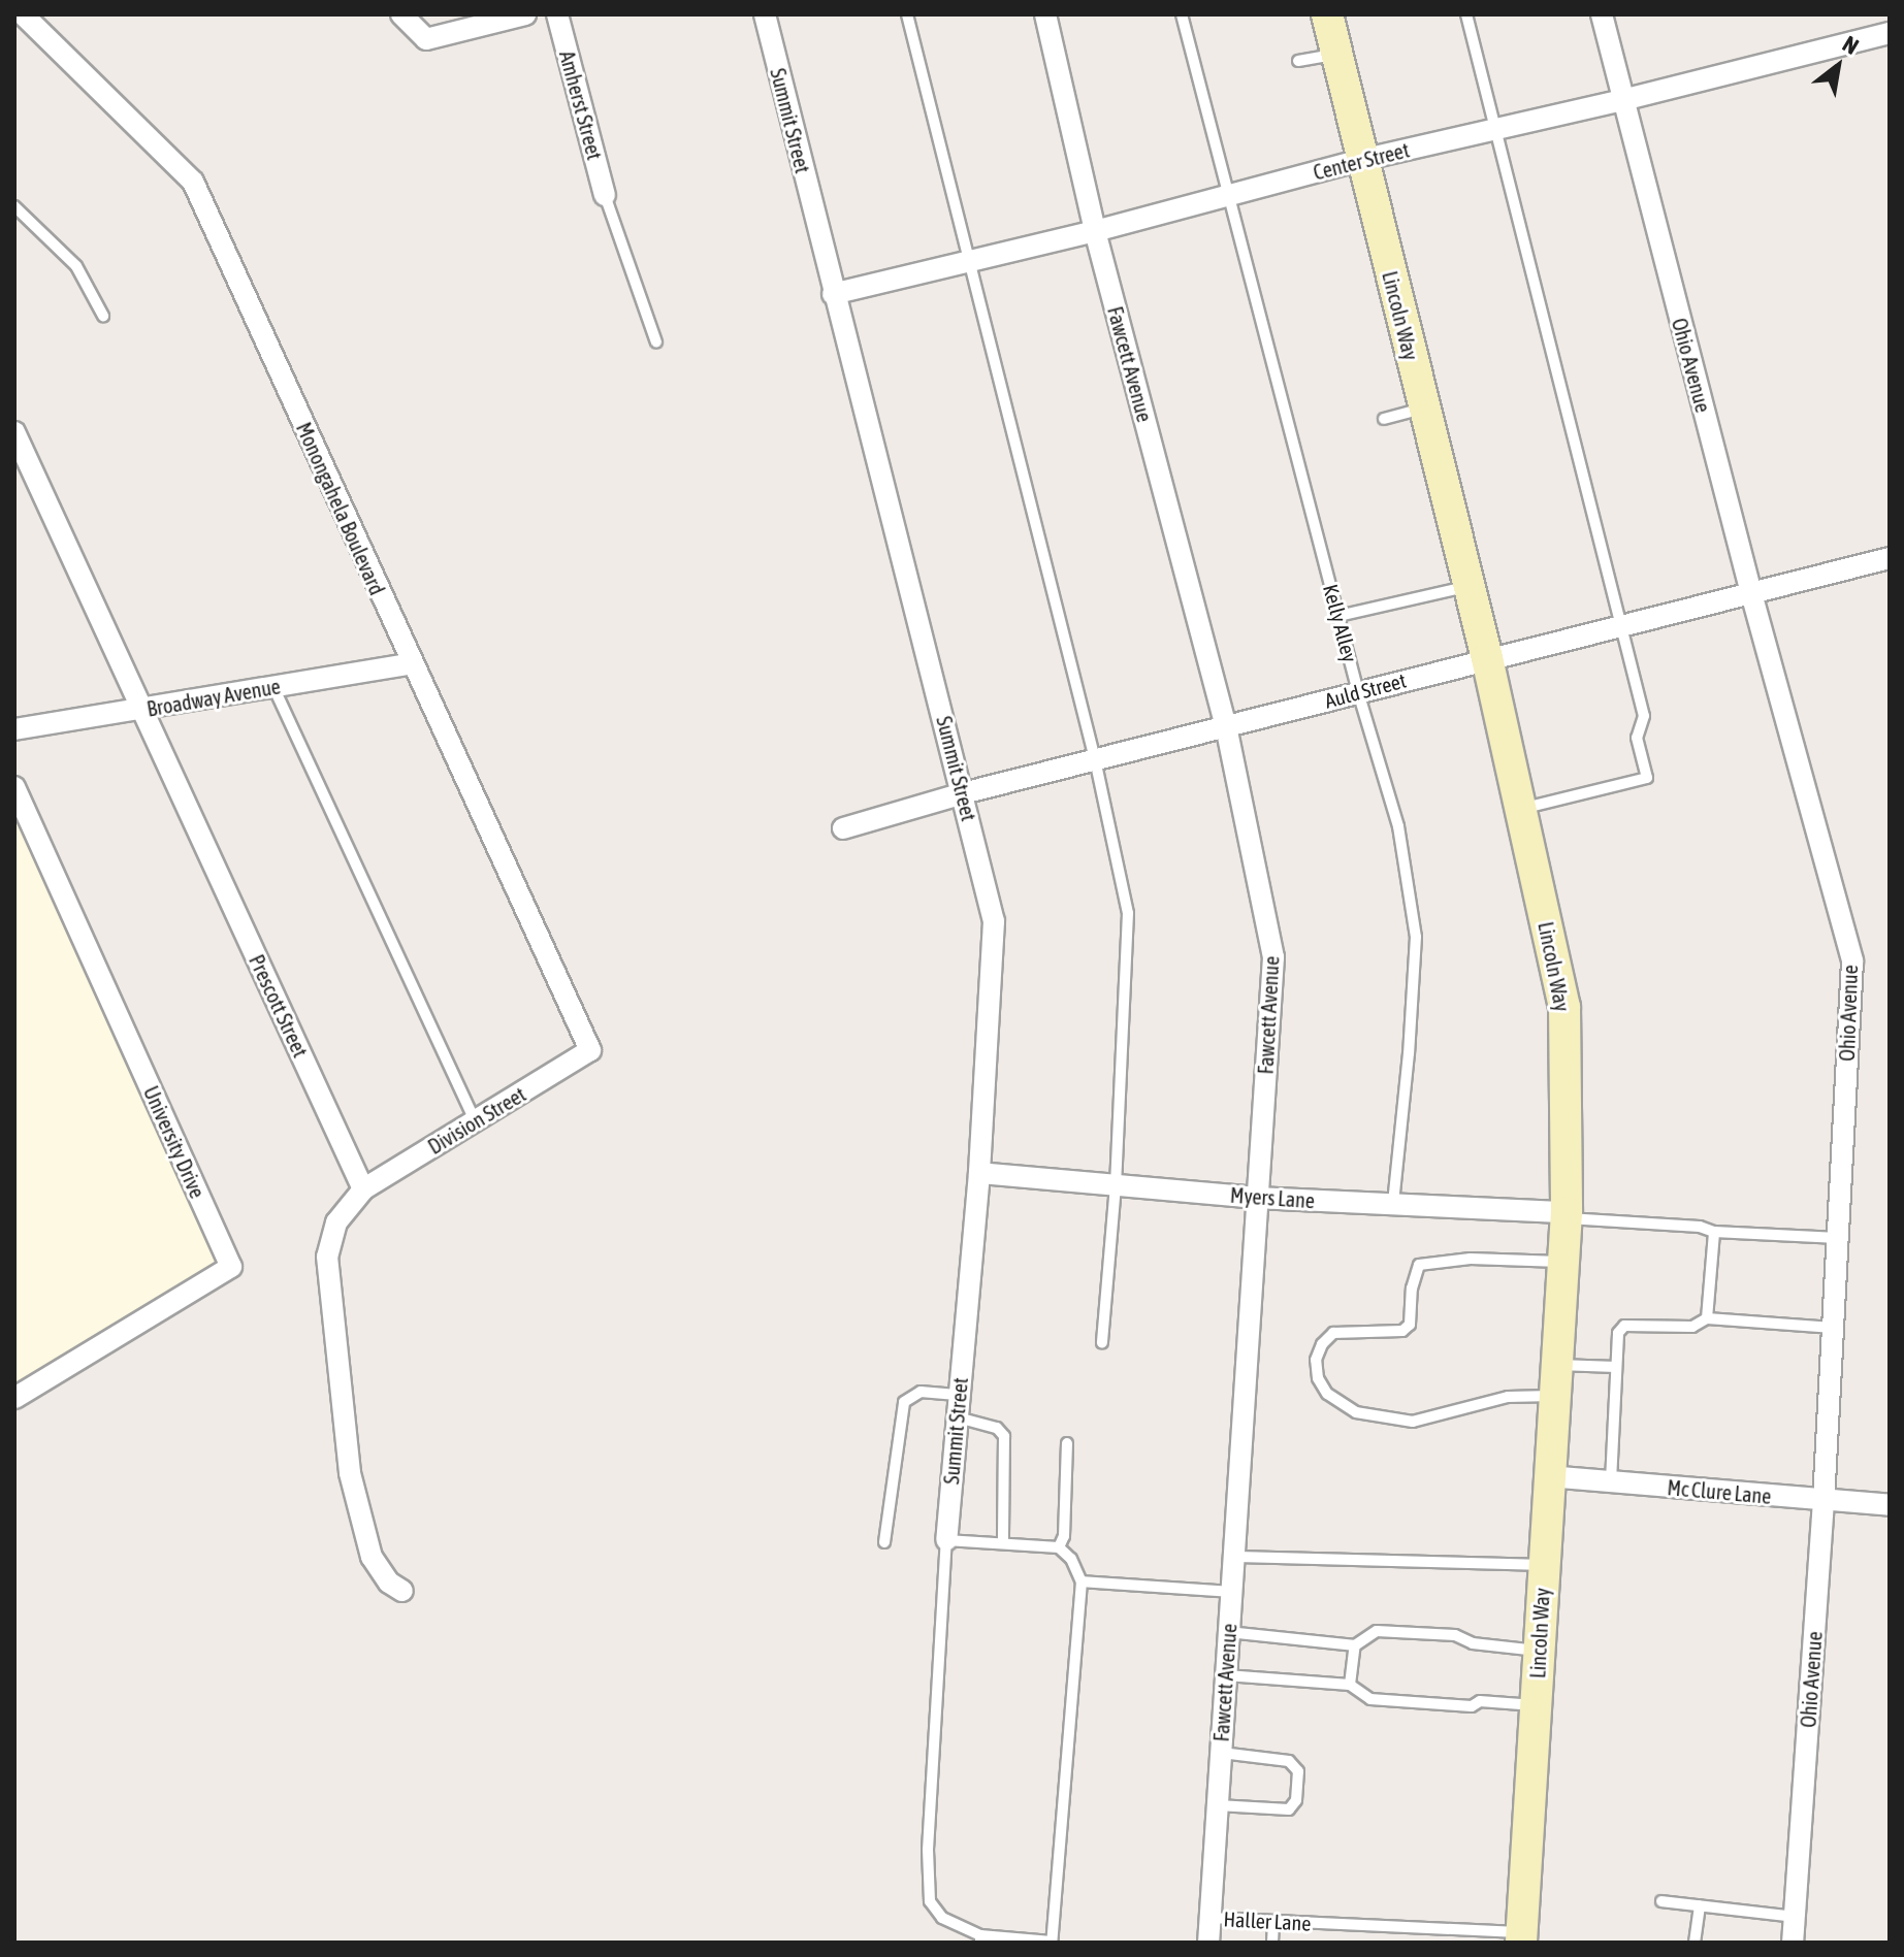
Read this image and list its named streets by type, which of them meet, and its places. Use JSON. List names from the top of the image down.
{
  "streets": {
    "main road": ["Lincoln Way"],
    "street": [
      "Amherst Street",
      "Summit Street",
      "Center Street",
      "Fawcett Avenue",
      "Ohio Avenue",
      "Monongahela Boulevard",
      "Auld Street",
      "Broadway Avenue",
      "Prescott Street",
      "Division Street",
      "University Drive",
      "Myers Lane",
      "Mc Clure Lane"
    ],
    "lane": ["Kelly Alley", "Haller Lane"]
  },
  "crossings": [
    ["Summit Street", "Center Street"],
    ["Summit Street", "Auld Street"],
    ["Summit Street", "Myers Lane"],
    ["Center Street", "Lincoln Way"],
    ["Center Street", "Fawcett Avenue"],
    ["Center Street", "Ohio Avenue"],
    ["Center Street", "Kelly Alley"],
    ["Lincoln Way", "Auld Street"],
    ["Lincoln Way", "Myers Lane"],
    ["Lincoln Way", "Mc Clure Lane"],
    ["Lincoln Way", "Haller Lane"],
    ["Fawcett Avenue", "Auld Street"],
    ["Fawcett Avenue", "Myers Lane"],
    ["Fawcett Avenue", "Haller Lane"],
    ["Ohio Avenue", "Auld Street"],
    ["Ohio Avenue", "Mc Clure Lane"],
    ["Monongahela Boulevard", "Broadway Avenue"],
    ["Monongahela Boulevard", "Division Street"],
    ["Kelly Alley", "Auld Street"],
    ["Kelly Alley", "Myers Lane"],
    ["Broadway Avenue", "Prescott Street"],
    ["Prescott Street", "Division Street"]
  ],
  "north": "top right"
}
